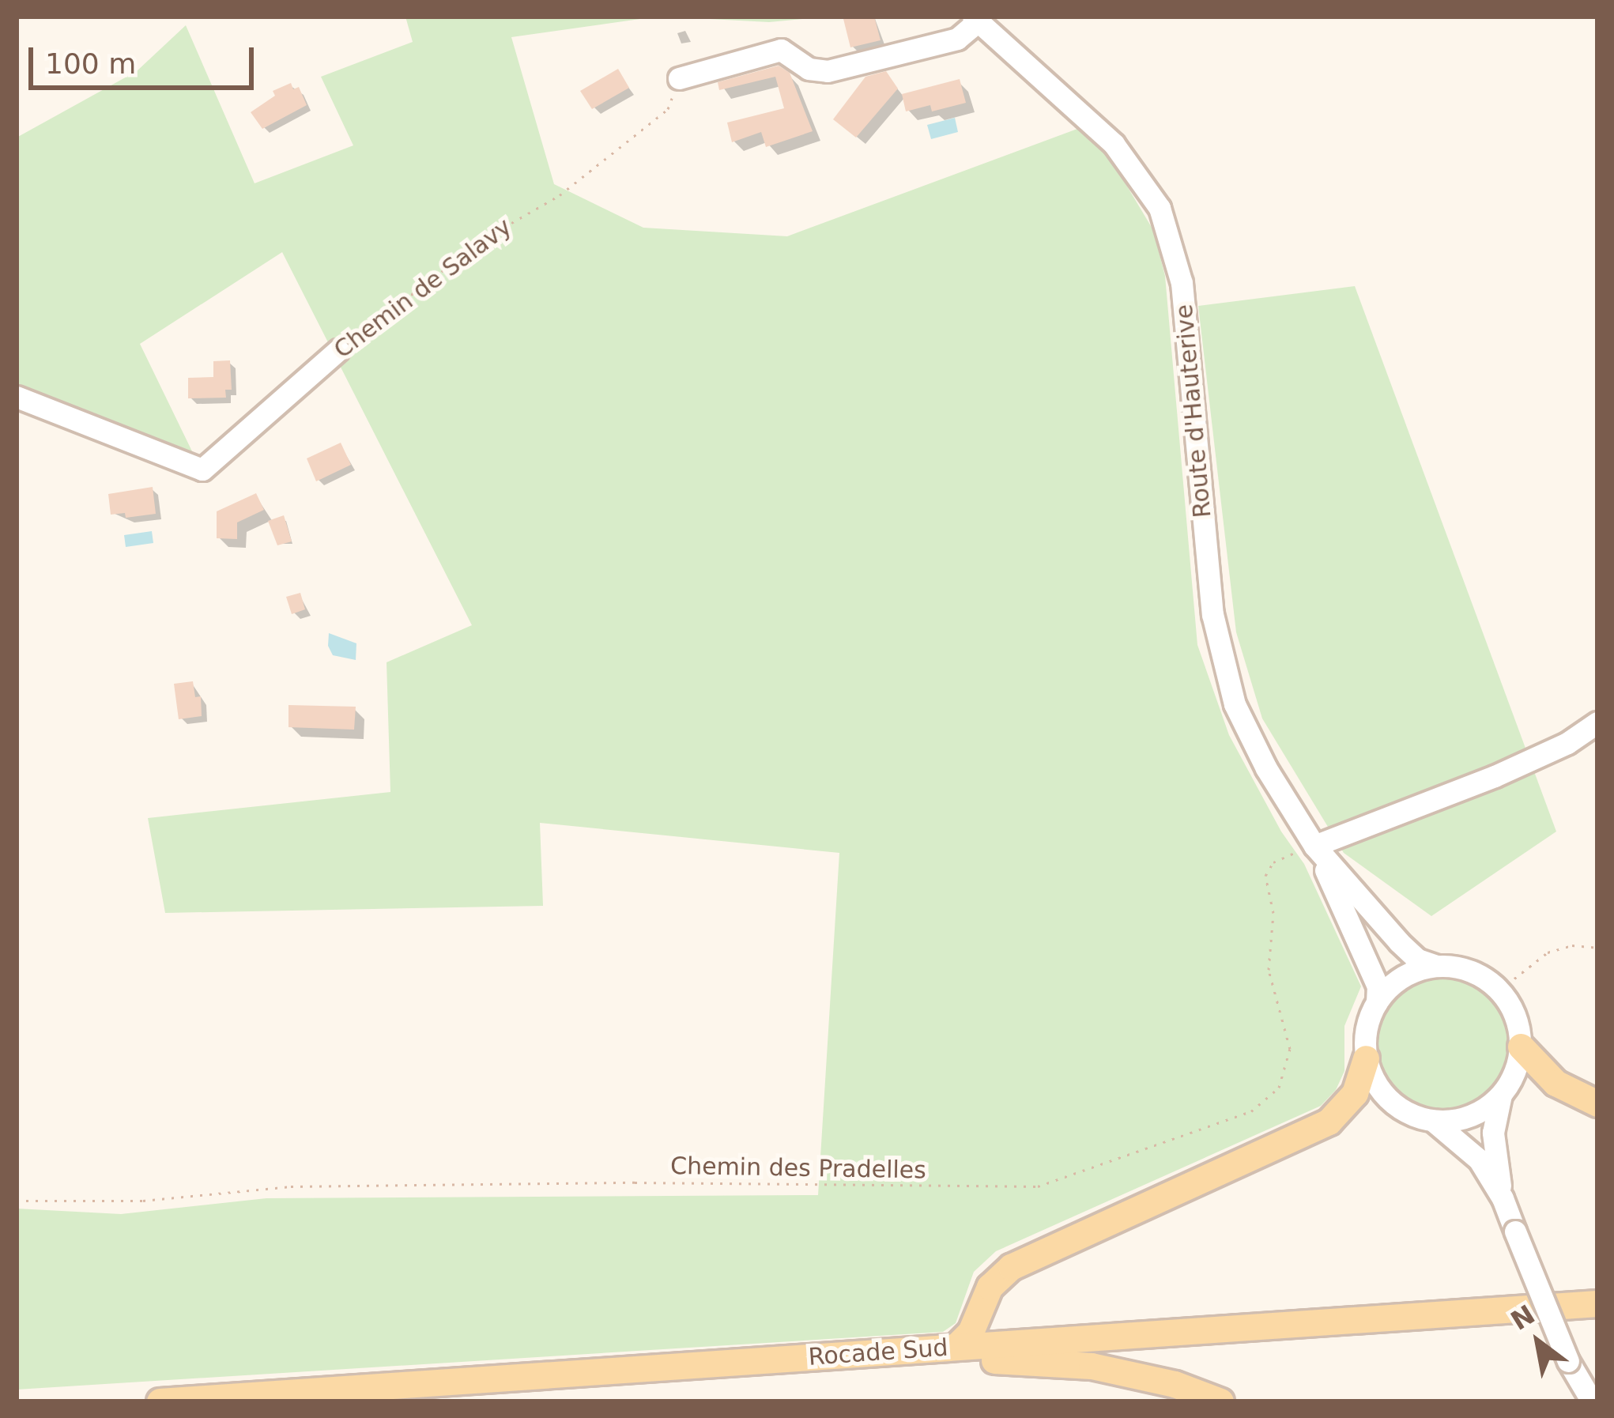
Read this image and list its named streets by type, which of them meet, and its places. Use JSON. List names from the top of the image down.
{
  "streets": {
    "main road": ["Rocade Sud"],
    "street": ["Chemin de Salavy", "Route d'Hauterive"],
    "path": ["Chemin des Pradelles"]
  },
  "crossings": [
    ["Route d'Hauterive", "Chemin des Pradelles"]
  ],
  "scale_bar": "100 m",
  "north": "top left"
}
